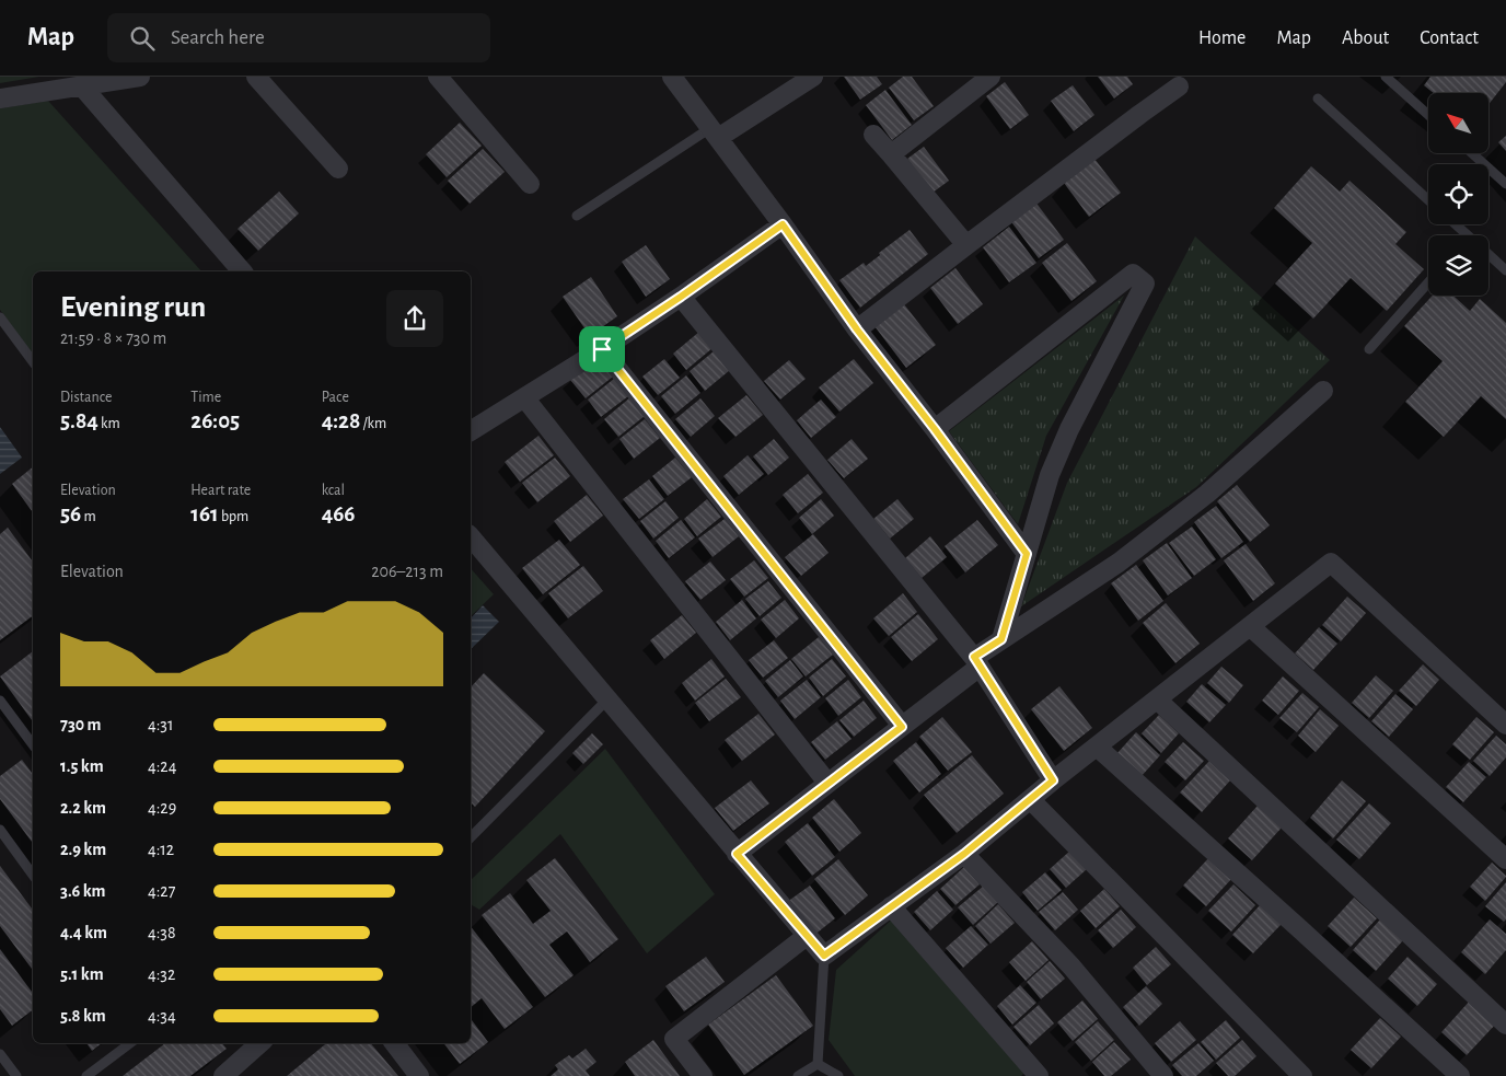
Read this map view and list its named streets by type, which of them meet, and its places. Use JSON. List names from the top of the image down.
{
  "north": "top left",
  "page": {
    "header": "Map",
    "search": "Search here",
    "nav": [
      "Home",
      "Map",
      "About",
      "Contact"
    ],
    "heading": ["Evening run", "21:59 · 8 × 730 m"],
    "stats": [
      ["Distance", "5.84 km"],
      ["Time", "26:05"],
      ["Pace", "4:28 /km"],
      ["Elevation", "56 m"],
      ["Heart rate", "161 bpm"],
      ["kcal", "466"]
    ],
    "chart": ["Elevation", "206–213 m"],
    "list": [
      {
        "name": "730 m",
        "note": "4:31"
      },
      {
        "name": "1.5 km",
        "note": "4:24"
      },
      {
        "name": "2.2 km",
        "note": "4:29"
      },
      {
        "name": "2.9 km",
        "note": "4:12"
      },
      {
        "name": "3.6 km",
        "note": "4:27"
      },
      {
        "name": "4.4 km",
        "note": "4:38"
      },
      {
        "name": "5.1 km",
        "note": "4:32"
      },
      {
        "name": "5.8 km",
        "note": "4:34"
      }
    ]
  }
}
